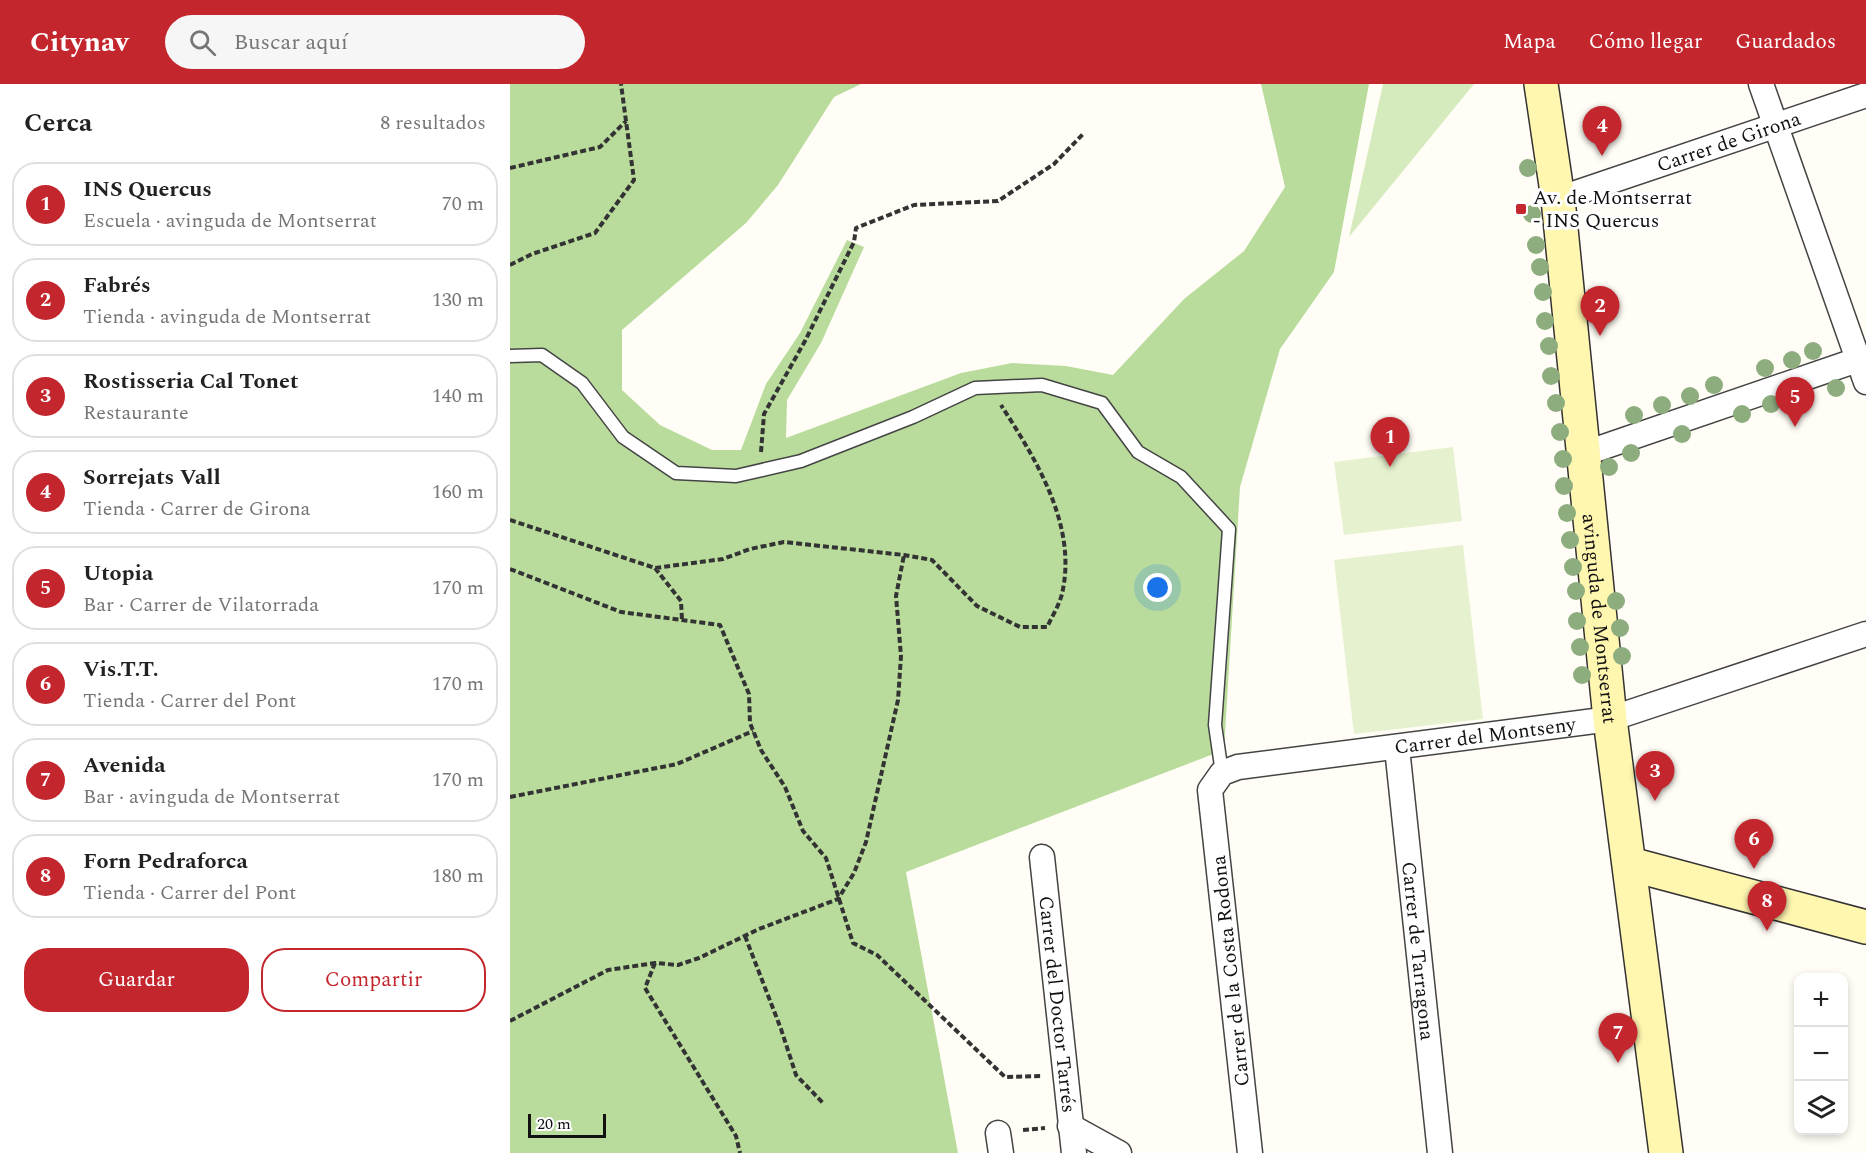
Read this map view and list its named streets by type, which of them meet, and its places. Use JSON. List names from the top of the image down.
{
  "streets": {
    "street": [
      "Carrer de Girona",
      "avinguda de Montserrat",
      "Carrer del Montseny",
      "Carrer de Tarragona",
      "Carrer de la Costa Rodona",
      "Carrer del Doctor Tarrés"
    ]
  },
  "crossings": [
    ["Carrer de Girona", "avinguda de Montserrat"],
    ["avinguda de Montserrat", "Carrer del Montseny"],
    ["Carrer del Montseny", "Carrer de Tarragona"],
    ["Carrer del Montseny", "Carrer de la Costa Rodona"]
  ],
  "places": {
    "transit": ["Av. de Montserrat - INS Quercus"]
  },
  "scale_bar": "20 m",
  "page": {
    "header": "Citynav",
    "search": "Buscar aquí",
    "nav": ["Mapa", "Cómo llegar", "Guardados"],
    "heading": ["Cerca", "8 resultados"],
    "pins": [
      "4",
      "2",
      "5",
      "1",
      "3",
      "6",
      "8",
      "7"
    ],
    "list": [
      {
        "mark": "1",
        "name": "INS Quercus",
        "note": "Escuela · avinguda de Montserrat",
        "value": "70 m"
      },
      {
        "mark": "2",
        "name": "Fabrés",
        "note": "Tienda · avinguda de Montserrat",
        "value": "130 m"
      },
      {
        "mark": "3",
        "name": "Rostisseria Cal Tonet",
        "note": "Restaurante",
        "value": "140 m"
      },
      {
        "mark": "4",
        "name": "Sorrejats Vall",
        "note": "Tienda · Carrer de Girona",
        "value": "160 m"
      },
      {
        "mark": "5",
        "name": "Utopia",
        "note": "Bar · Carrer de Vilatorrada",
        "value": "170 m"
      },
      {
        "mark": "6",
        "name": "Vis.T.T.",
        "note": "Tienda · Carrer del Pont",
        "value": "170 m"
      },
      {
        "mark": "7",
        "name": "Avenida",
        "note": "Bar · avinguda de Montserrat",
        "value": "170 m"
      },
      {
        "mark": "8",
        "name": "Forn Pedraforca",
        "note": "Tienda · Carrer del Pont",
        "value": "180 m"
      }
    ],
    "buttons": ["Guardar", "Compartir"],
    "map_buttons": ["+", "−"],
    "scale": "20 m"
  }
}
